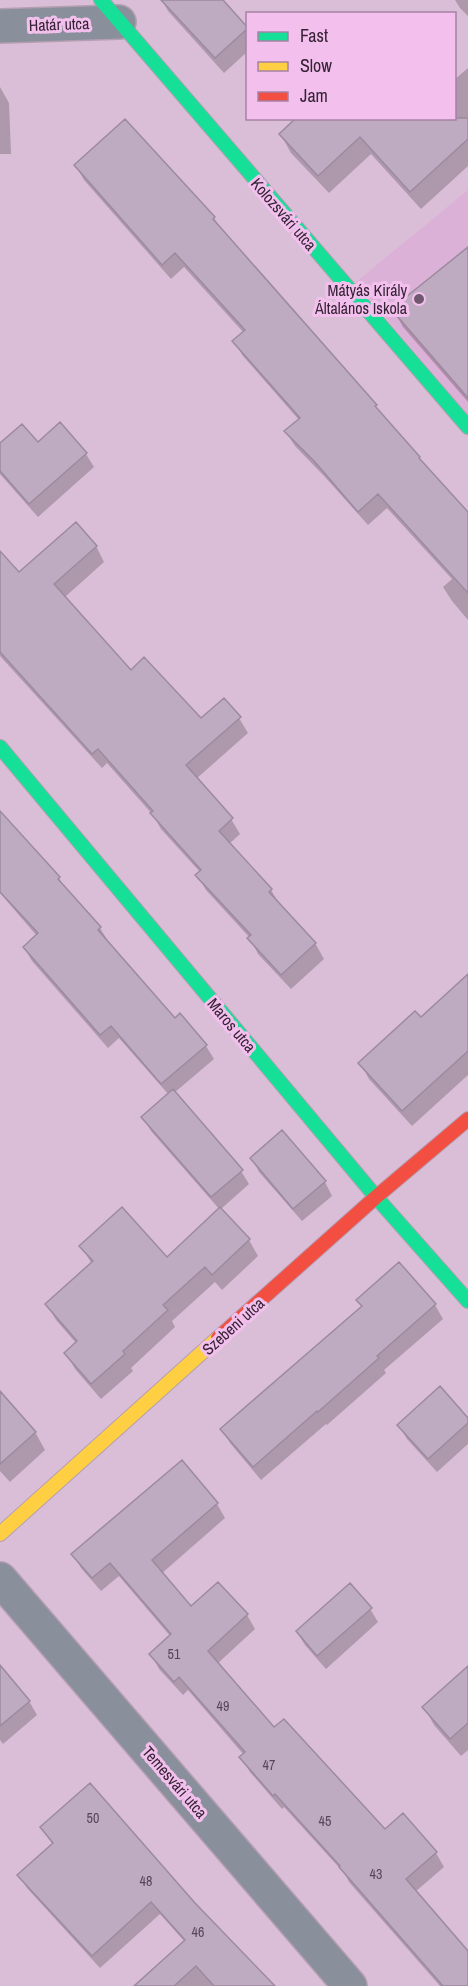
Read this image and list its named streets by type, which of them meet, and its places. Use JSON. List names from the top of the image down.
{
  "streets": {
    "street": [
      "Határ utca",
      "Kolozsvári utca",
      "Maros utca",
      "Szebeni utca",
      "Temesvári utca"
    ]
  },
  "crossings": [
    ["Határ utca", "Kolozsvári utca"],
    ["Maros utca", "Szebeni utca"]
  ],
  "places": ["Mátyás Király Általános Iskola"],
  "house_numbers": [
    "51",
    "49",
    "47",
    "50",
    "45",
    "43",
    "48",
    "46"
  ],
  "legend": ["Fast", "Slow", "Jam"]
}
